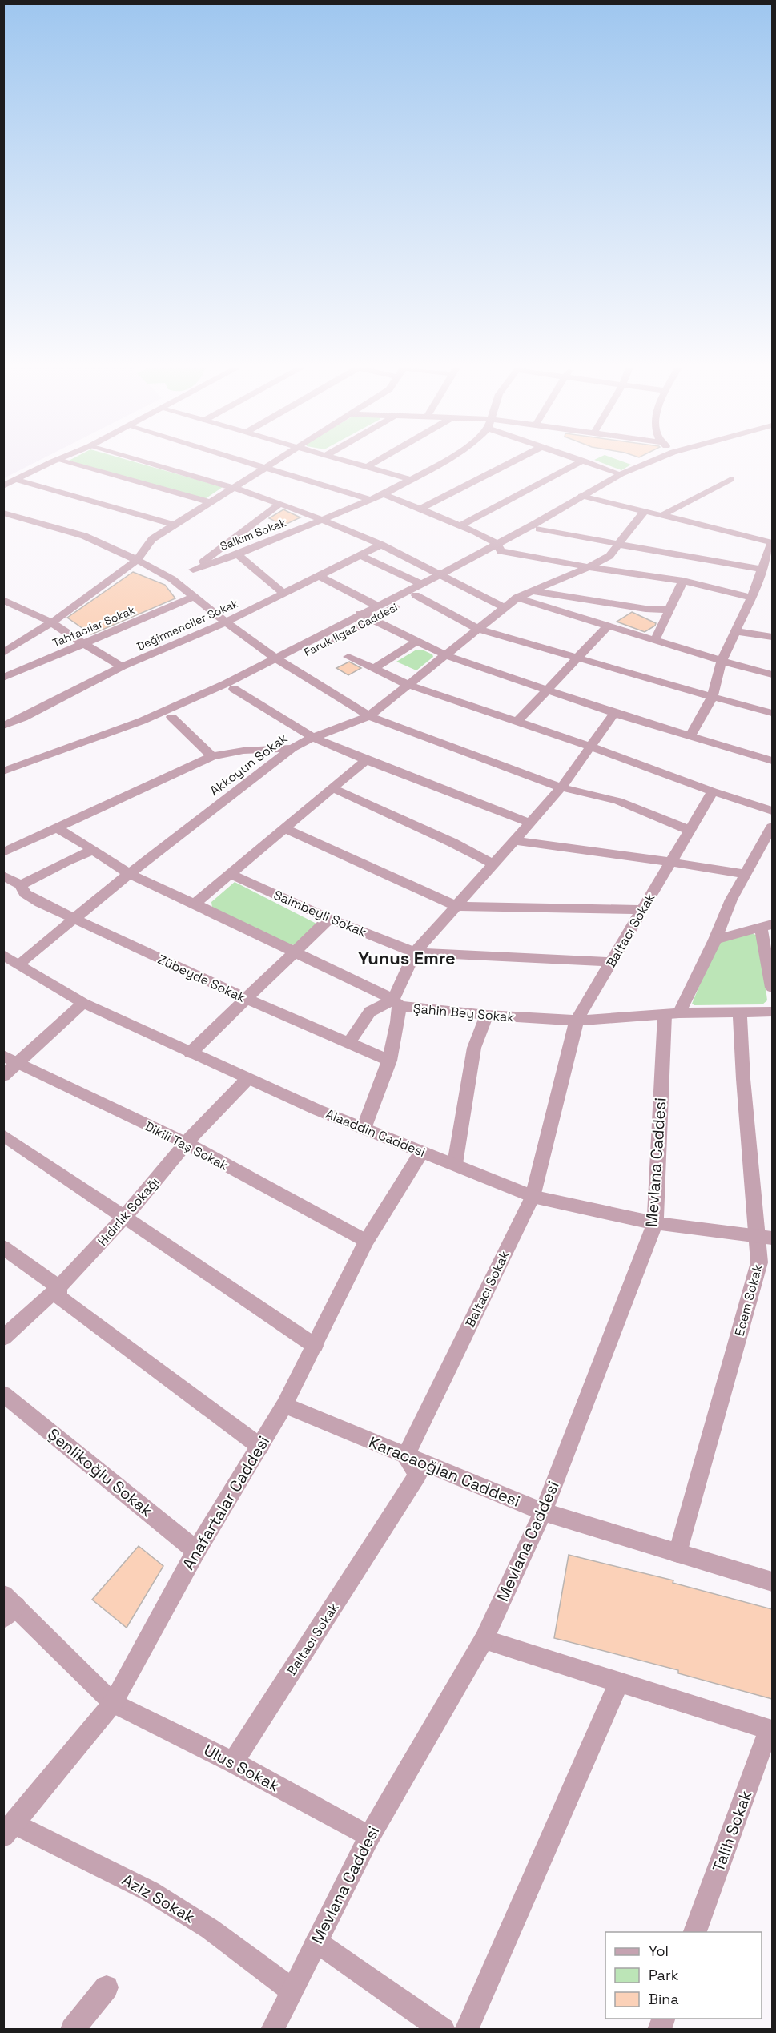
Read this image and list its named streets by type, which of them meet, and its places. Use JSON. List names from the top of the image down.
{
  "streets": {
    "street": [
      "Salkım Sokak",
      "Değirmenciler Sokak",
      "Tahtacılar Sokak",
      "Faruk Ilgaz Caddesi",
      "Akkoyun Sokak",
      "Saimbeyli Sokak",
      "Baltacı Sokak",
      "Zübeyde Sokak",
      "Şahin Bey Sokak",
      "Alaaddin Caddesi",
      "Dikili Taş Sokak",
      "Mevlana Caddesi",
      "Hıdırlık Sokağı",
      "Ecem Sokak",
      "Karacaoğlan Caddesi",
      "Şenlikoğlu Sokak",
      "Anafartalar Caddesi",
      "Ulus Sokak",
      "Talih Sokak",
      "Aziz Sokak"
    ]
  },
  "crossings": [
    ["Akkoyun Sokak", "Zübeyde Sokak"],
    ["Akkoyun Sokak", "Şahin Bey Sokak"],
    ["Akkoyun Sokak", "Alaaddin Caddesi"],
    ["Saimbeyli Sokak", "Baltacı Sokak"],
    ["Baltacı Sokak", "Şahin Bey Sokak"],
    ["Baltacı Sokak", "Alaaddin Caddesi"],
    ["Baltacı Sokak", "Karacaoğlan Caddesi"],
    ["Baltacı Sokak", "Ulus Sokak"],
    ["Şahin Bey Sokak", "Mevlana Caddesi"],
    ["Şahin Bey Sokak", "Ecem Sokak"],
    ["Alaaddin Caddesi", "Mevlana Caddesi"],
    ["Alaaddin Caddesi", "Hıdırlık Sokağı"],
    ["Alaaddin Caddesi", "Ecem Sokak"],
    ["Alaaddin Caddesi", "Anafartalar Caddesi"],
    ["Dikili Taş Sokak", "Hıdırlık Sokağı"],
    ["Dikili Taş Sokak", "Anafartalar Caddesi"],
    ["Mevlana Caddesi", "Karacaoğlan Caddesi"],
    ["Mevlana Caddesi", "Ulus Sokak"],
    ["Mevlana Caddesi", "Aziz Sokak"],
    ["Ecem Sokak", "Karacaoğlan Caddesi"],
    ["Karacaoğlan Caddesi", "Anafartalar Caddesi"],
    ["Şenlikoğlu Sokak", "Anafartalar Caddesi"],
    ["Anafartalar Caddesi", "Ulus Sokak"],
    ["Anafartalar Caddesi", "Aziz Sokak"]
  ],
  "districts": ["Yunus Emre"],
  "legend": ["Yol", "Park", "Bina"]
}
